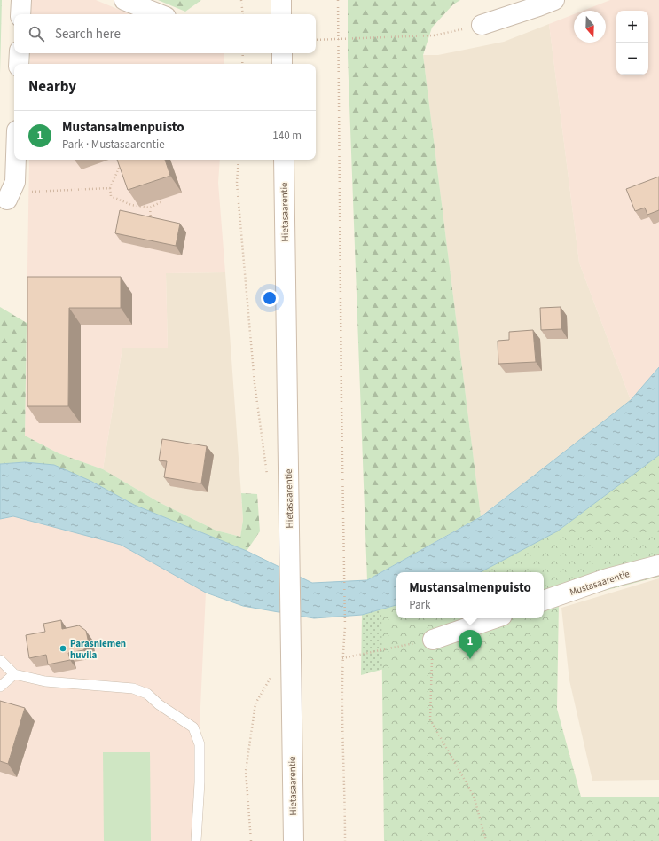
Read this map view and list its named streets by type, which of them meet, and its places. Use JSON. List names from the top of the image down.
{
  "streets": {
    "street": ["Hietasaarentie", "Mustasaarentie"]
  },
  "places": ["Parasniemen huvila"],
  "north": "bottom",
  "page": {
    "map_buttons": ["+", "−"],
    "search": "Search here",
    "heading": "Nearby",
    "list": [
      {
        "mark": "1",
        "name": "Mustansalmenpuisto",
        "note": "Park · Mustasaarentie",
        "value": "140 m"
      }
    ],
    "popup": ["Mustansalmenpuisto", "Park"],
    "pins": "1"
  }
}
